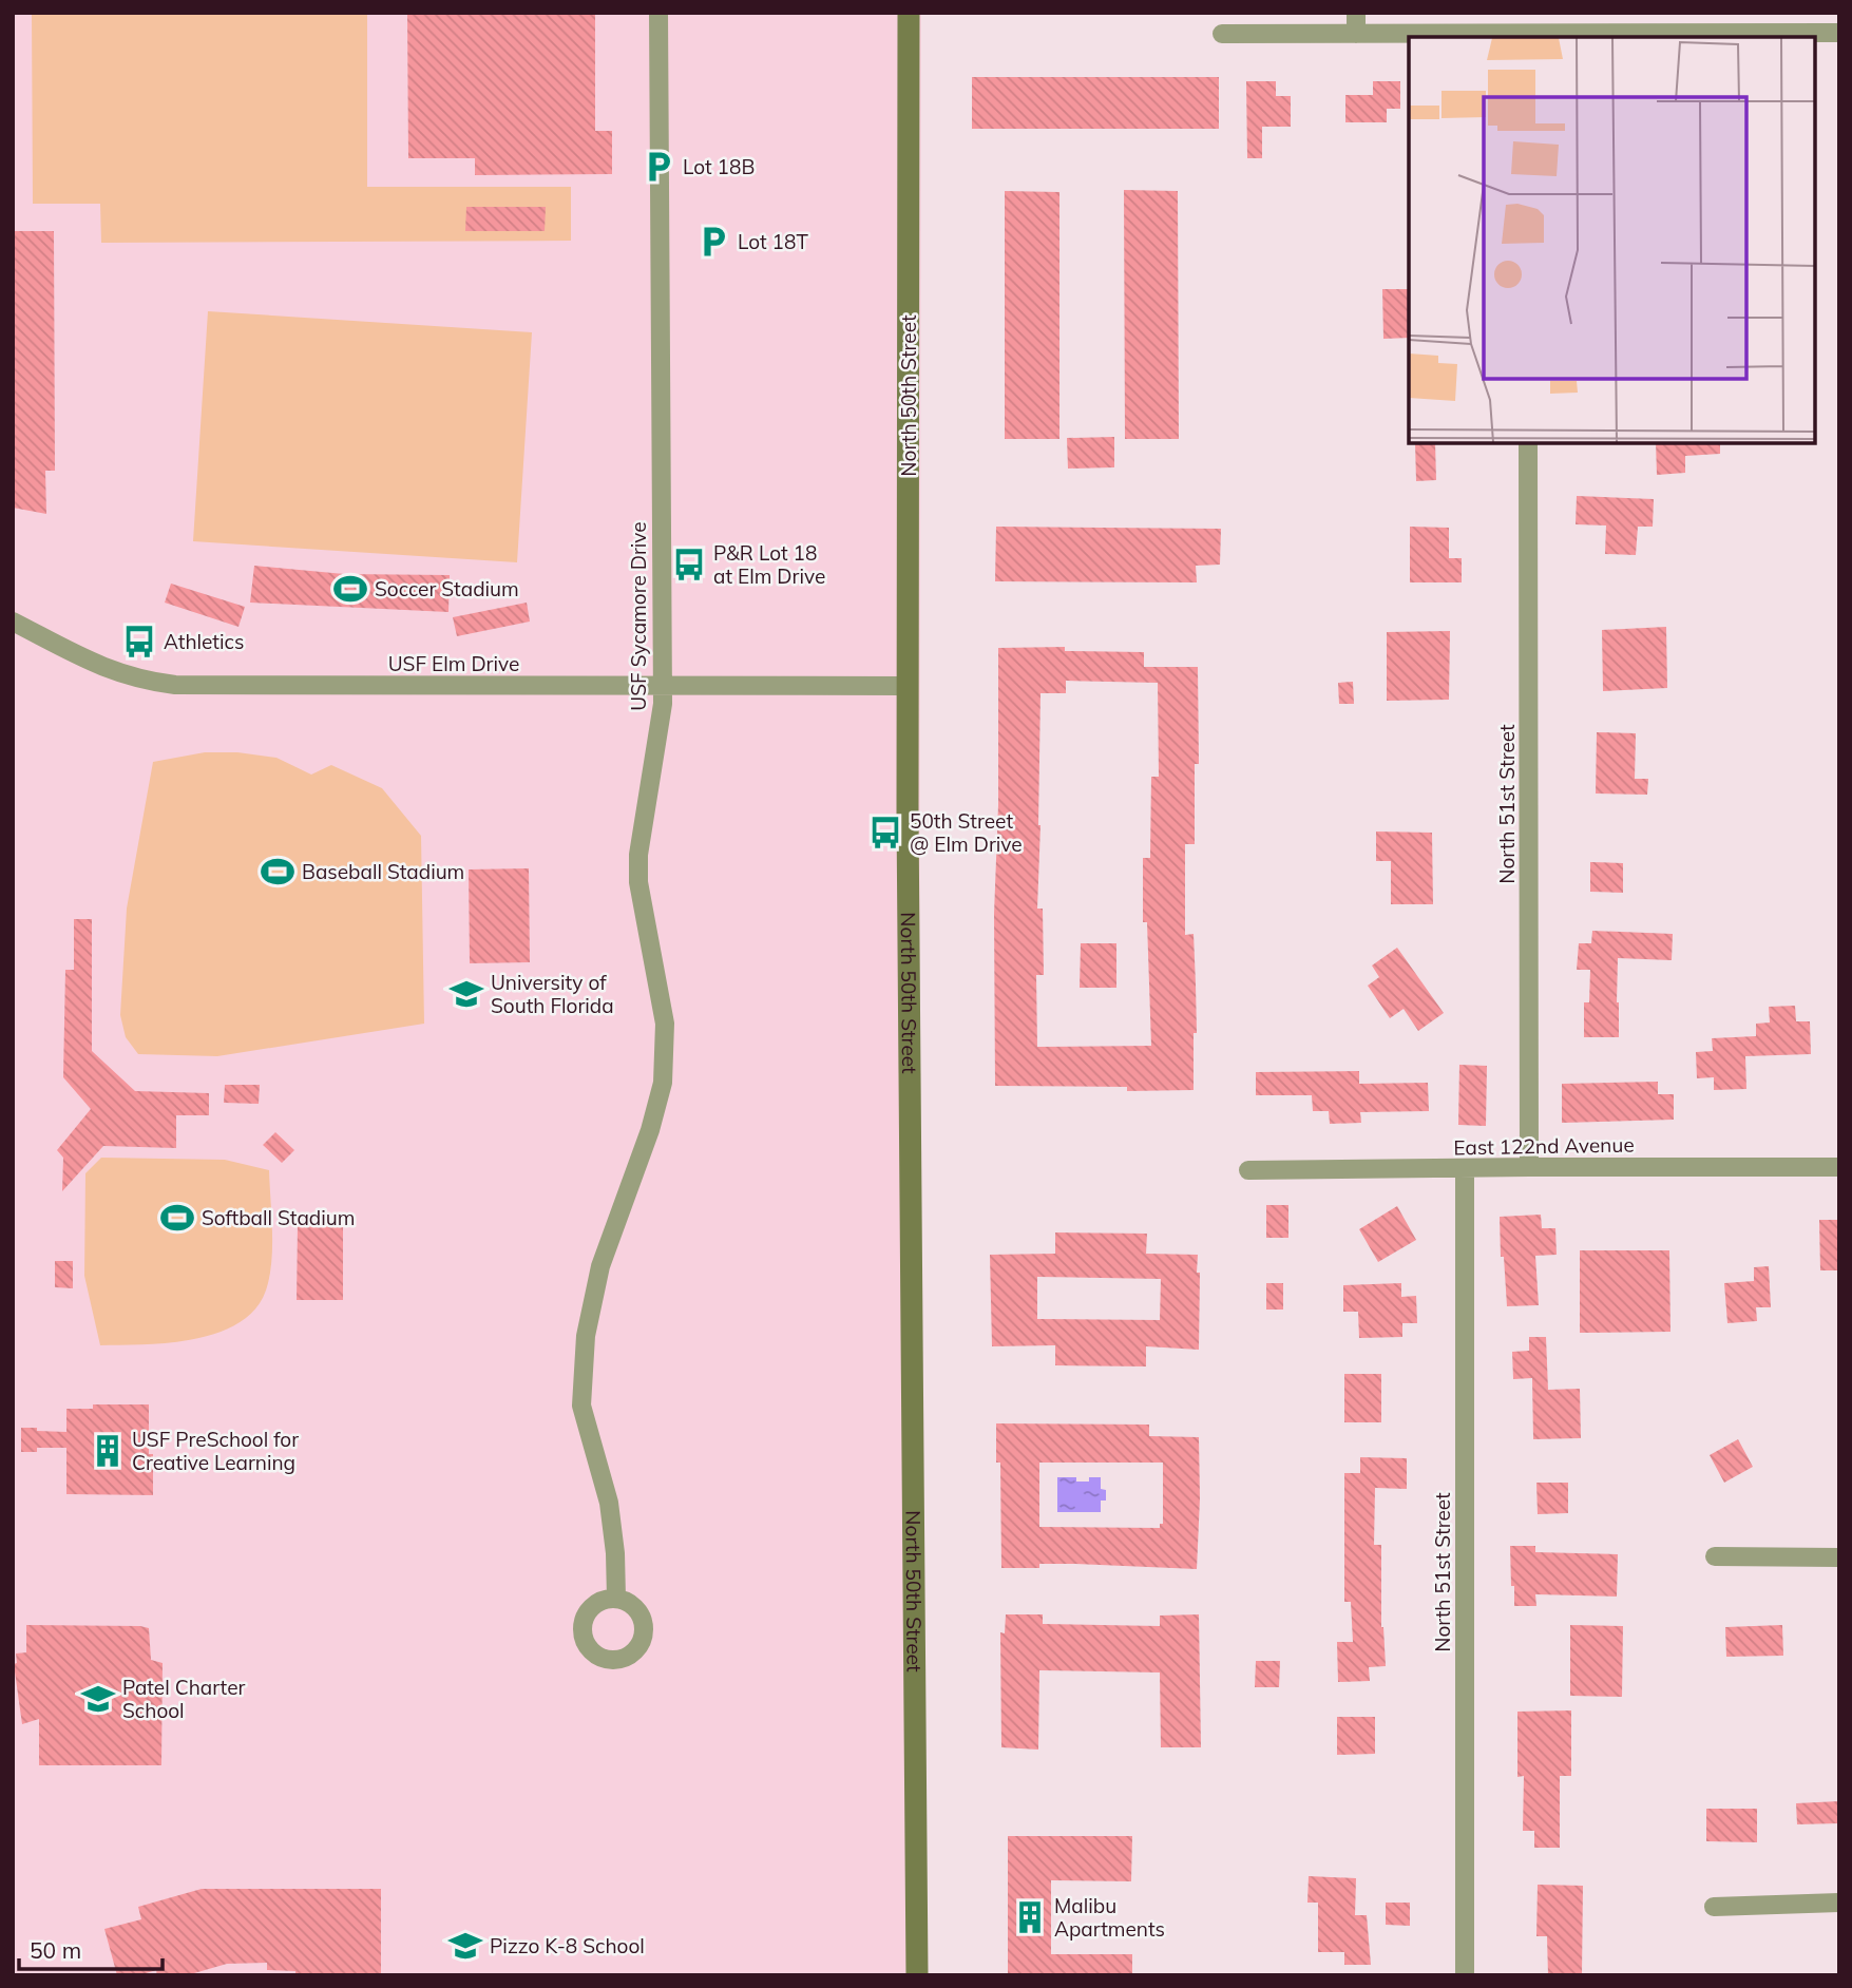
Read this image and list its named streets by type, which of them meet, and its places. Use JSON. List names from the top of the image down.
{
  "streets": {
    "street": [
      "North 50th Street",
      "USF Sycamore Drive",
      "USF Elm Drive",
      "North 51st Street",
      "East 122nd Avenue"
    ]
  },
  "crossings": [
    ["North 50th Street", "USF Elm Drive"],
    ["USF Sycamore Drive", "USF Elm Drive"],
    ["North 51st Street", "East 122nd Avenue"]
  ],
  "places": {
    "parking": ["Lot 18B", "Lot 18T"],
    "bus stop": ["P&R Lot 18 at Elm Drive", "Athletics", "50th Street @ Elm Drive"],
    "sports": ["Soccer Stadium", "Baseball Stadium", "Softball Stadium"],
    "school or university": ["University of South Florida", "Patel Charter School", "Pizzo K-8 School"],
    "building": ["USF PreSchool for Creative Learning", "Malibu Apartments"]
  },
  "scale_bar": "50 m"
}
